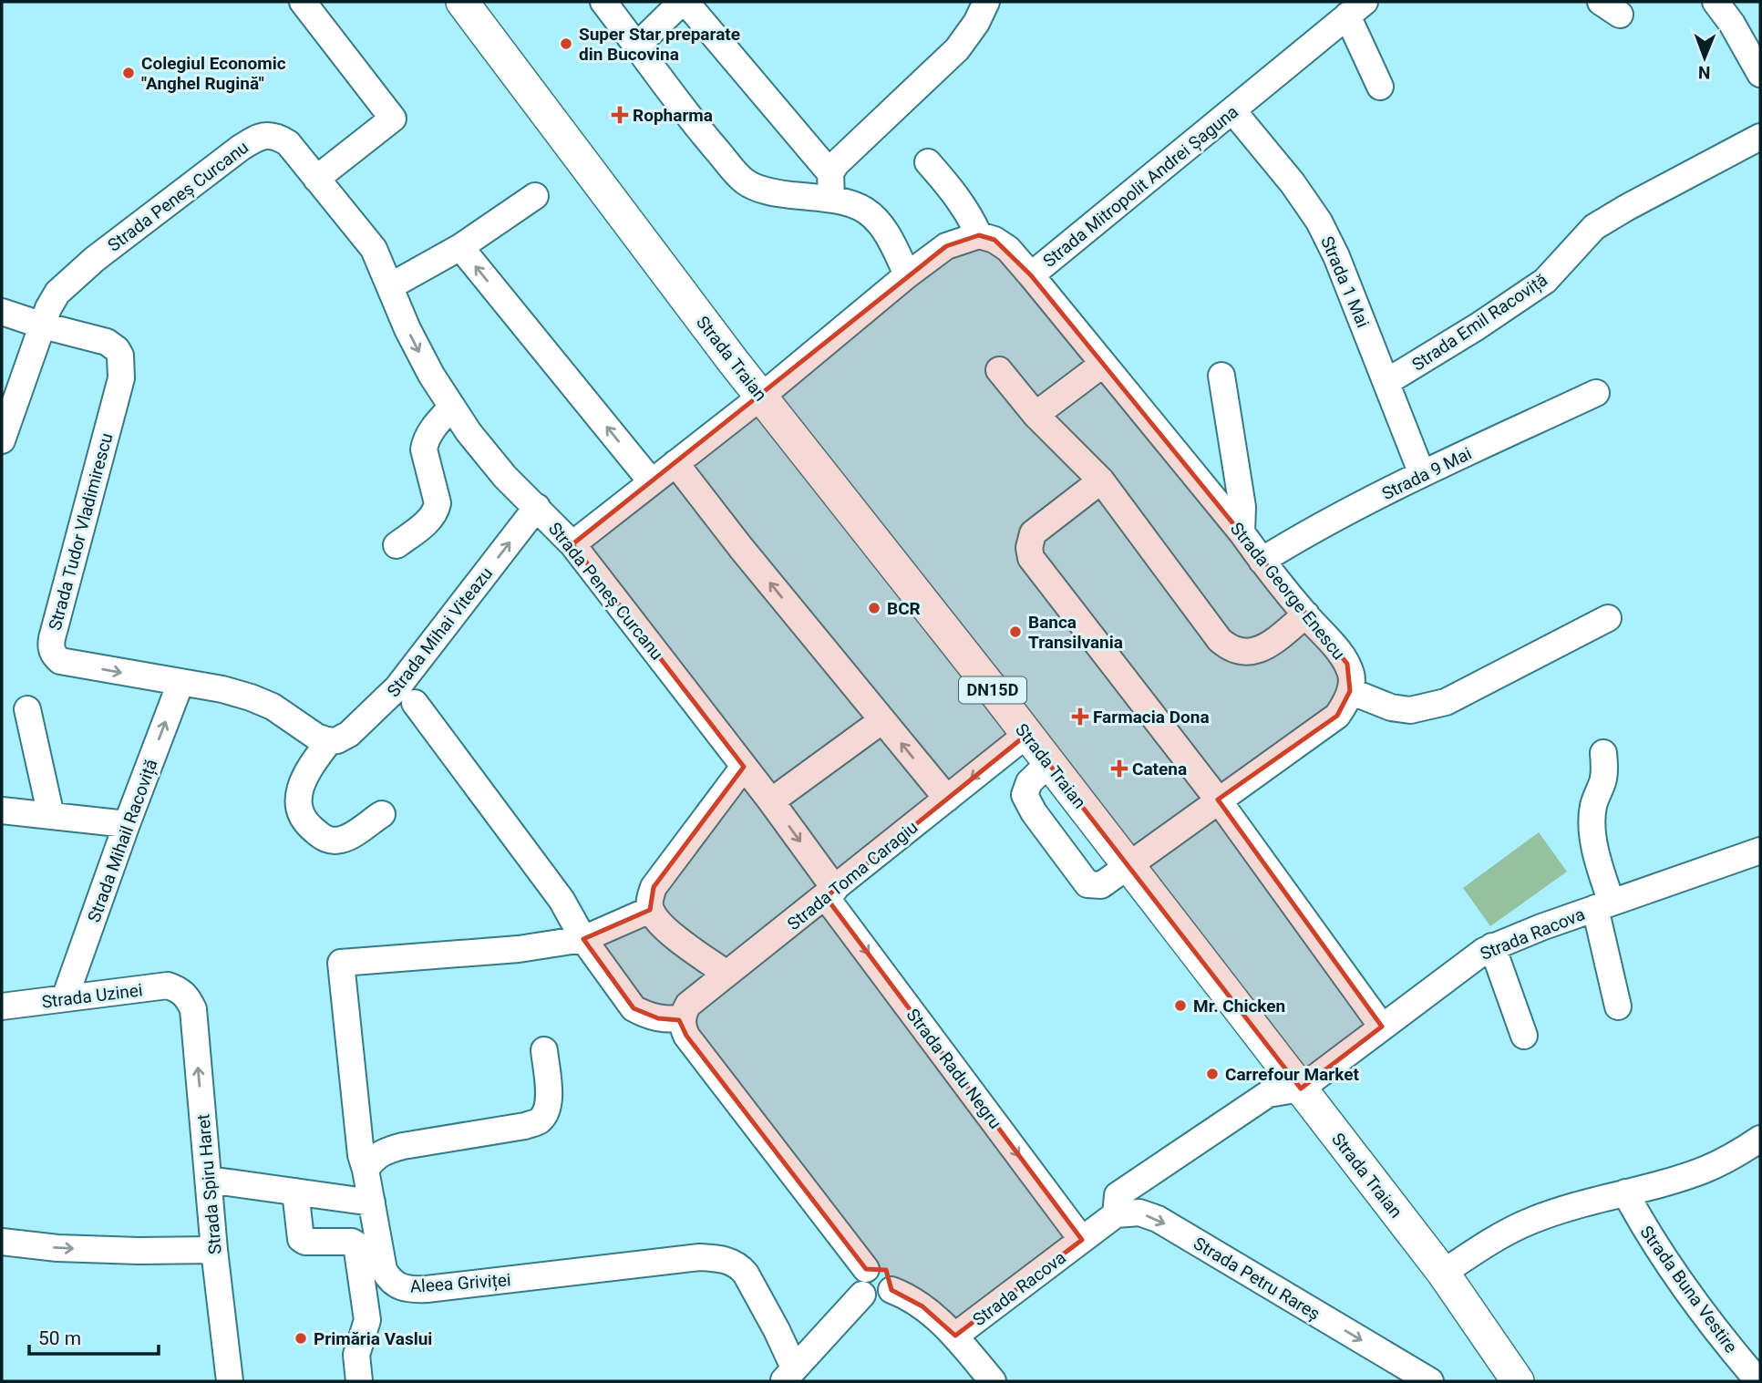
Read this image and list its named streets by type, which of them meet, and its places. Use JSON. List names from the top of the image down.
{
  "streets": {
    "main road": ["Strada Traian", "DN15D"],
    "street": [
      "Strada Mitropolit Andrei Șaguna",
      "Strada Peneș Curcanu",
      "Strada 1 Mai",
      "Strada Emil Racoviță",
      "Strada 9 Mai",
      "Strada Tudor Vladimirescu",
      "Strada George Enescu",
      "Strada Mihai Viteazu",
      "Strada Mihail Racoviță",
      "Strada Toma Caragiu",
      "Strada Racova",
      "Strada Uzinei",
      "Strada Radu Negru",
      "Strada Spiru Haret",
      "Strada Petru Rareș",
      "Aleea Griviței",
      "Strada Buna Vestire"
    ]
  },
  "crossings": [
    ["Strada Mitropolit Andrei Șaguna", "Strada 1 Mai"],
    ["Strada Mitropolit Andrei Șaguna", "Strada George Enescu"],
    ["Strada Peneș Curcanu", "Strada Tudor Vladimirescu"],
    ["Strada Peneș Curcanu", "Strada Mihai Viteazu"],
    ["Strada Peneș Curcanu", "Strada Toma Caragiu"],
    ["Strada Peneș Curcanu", "Strada Radu Negru"],
    ["Strada 1 Mai", "Strada Emil Racoviță"],
    ["Strada 1 Mai", "Strada 9 Mai"],
    ["Strada Traian", "Strada Toma Caragiu"],
    ["Strada Traian", "Strada Racova"],
    ["Strada 9 Mai", "Strada George Enescu"],
    ["Strada Tudor Vladimirescu", "Strada Mihai Viteazu"],
    ["Strada Tudor Vladimirescu", "Strada Mihail Racoviță"],
    ["Strada Mihail Racoviță", "Strada Uzinei"],
    ["Strada Toma Caragiu", "Strada Radu Negru"],
    ["Strada Racova", "Strada Radu Negru"],
    ["Strada Uzinei", "Strada Spiru Haret"]
  ],
  "one_way": [
    "Strada Mihai Viteazu",
    "Strada Mihail Racoviță",
    "Strada Spiru Haret",
    "Strada Petru Rareș"
  ],
  "places": {
    "other": [
      "Super Star preparate din Bucovina",
      "Colegiul Economic \"Anghel Rugină\"",
      "BCR",
      "Banca Transilvania",
      "Mr. Chicken",
      "Carrefour Market",
      "Primăria Vaslui"
    ],
    "health": ["Ropharma", "Farmacia Dona", "Catena"]
  },
  "scale_bar": "50 m",
  "north": "bottom"
}
